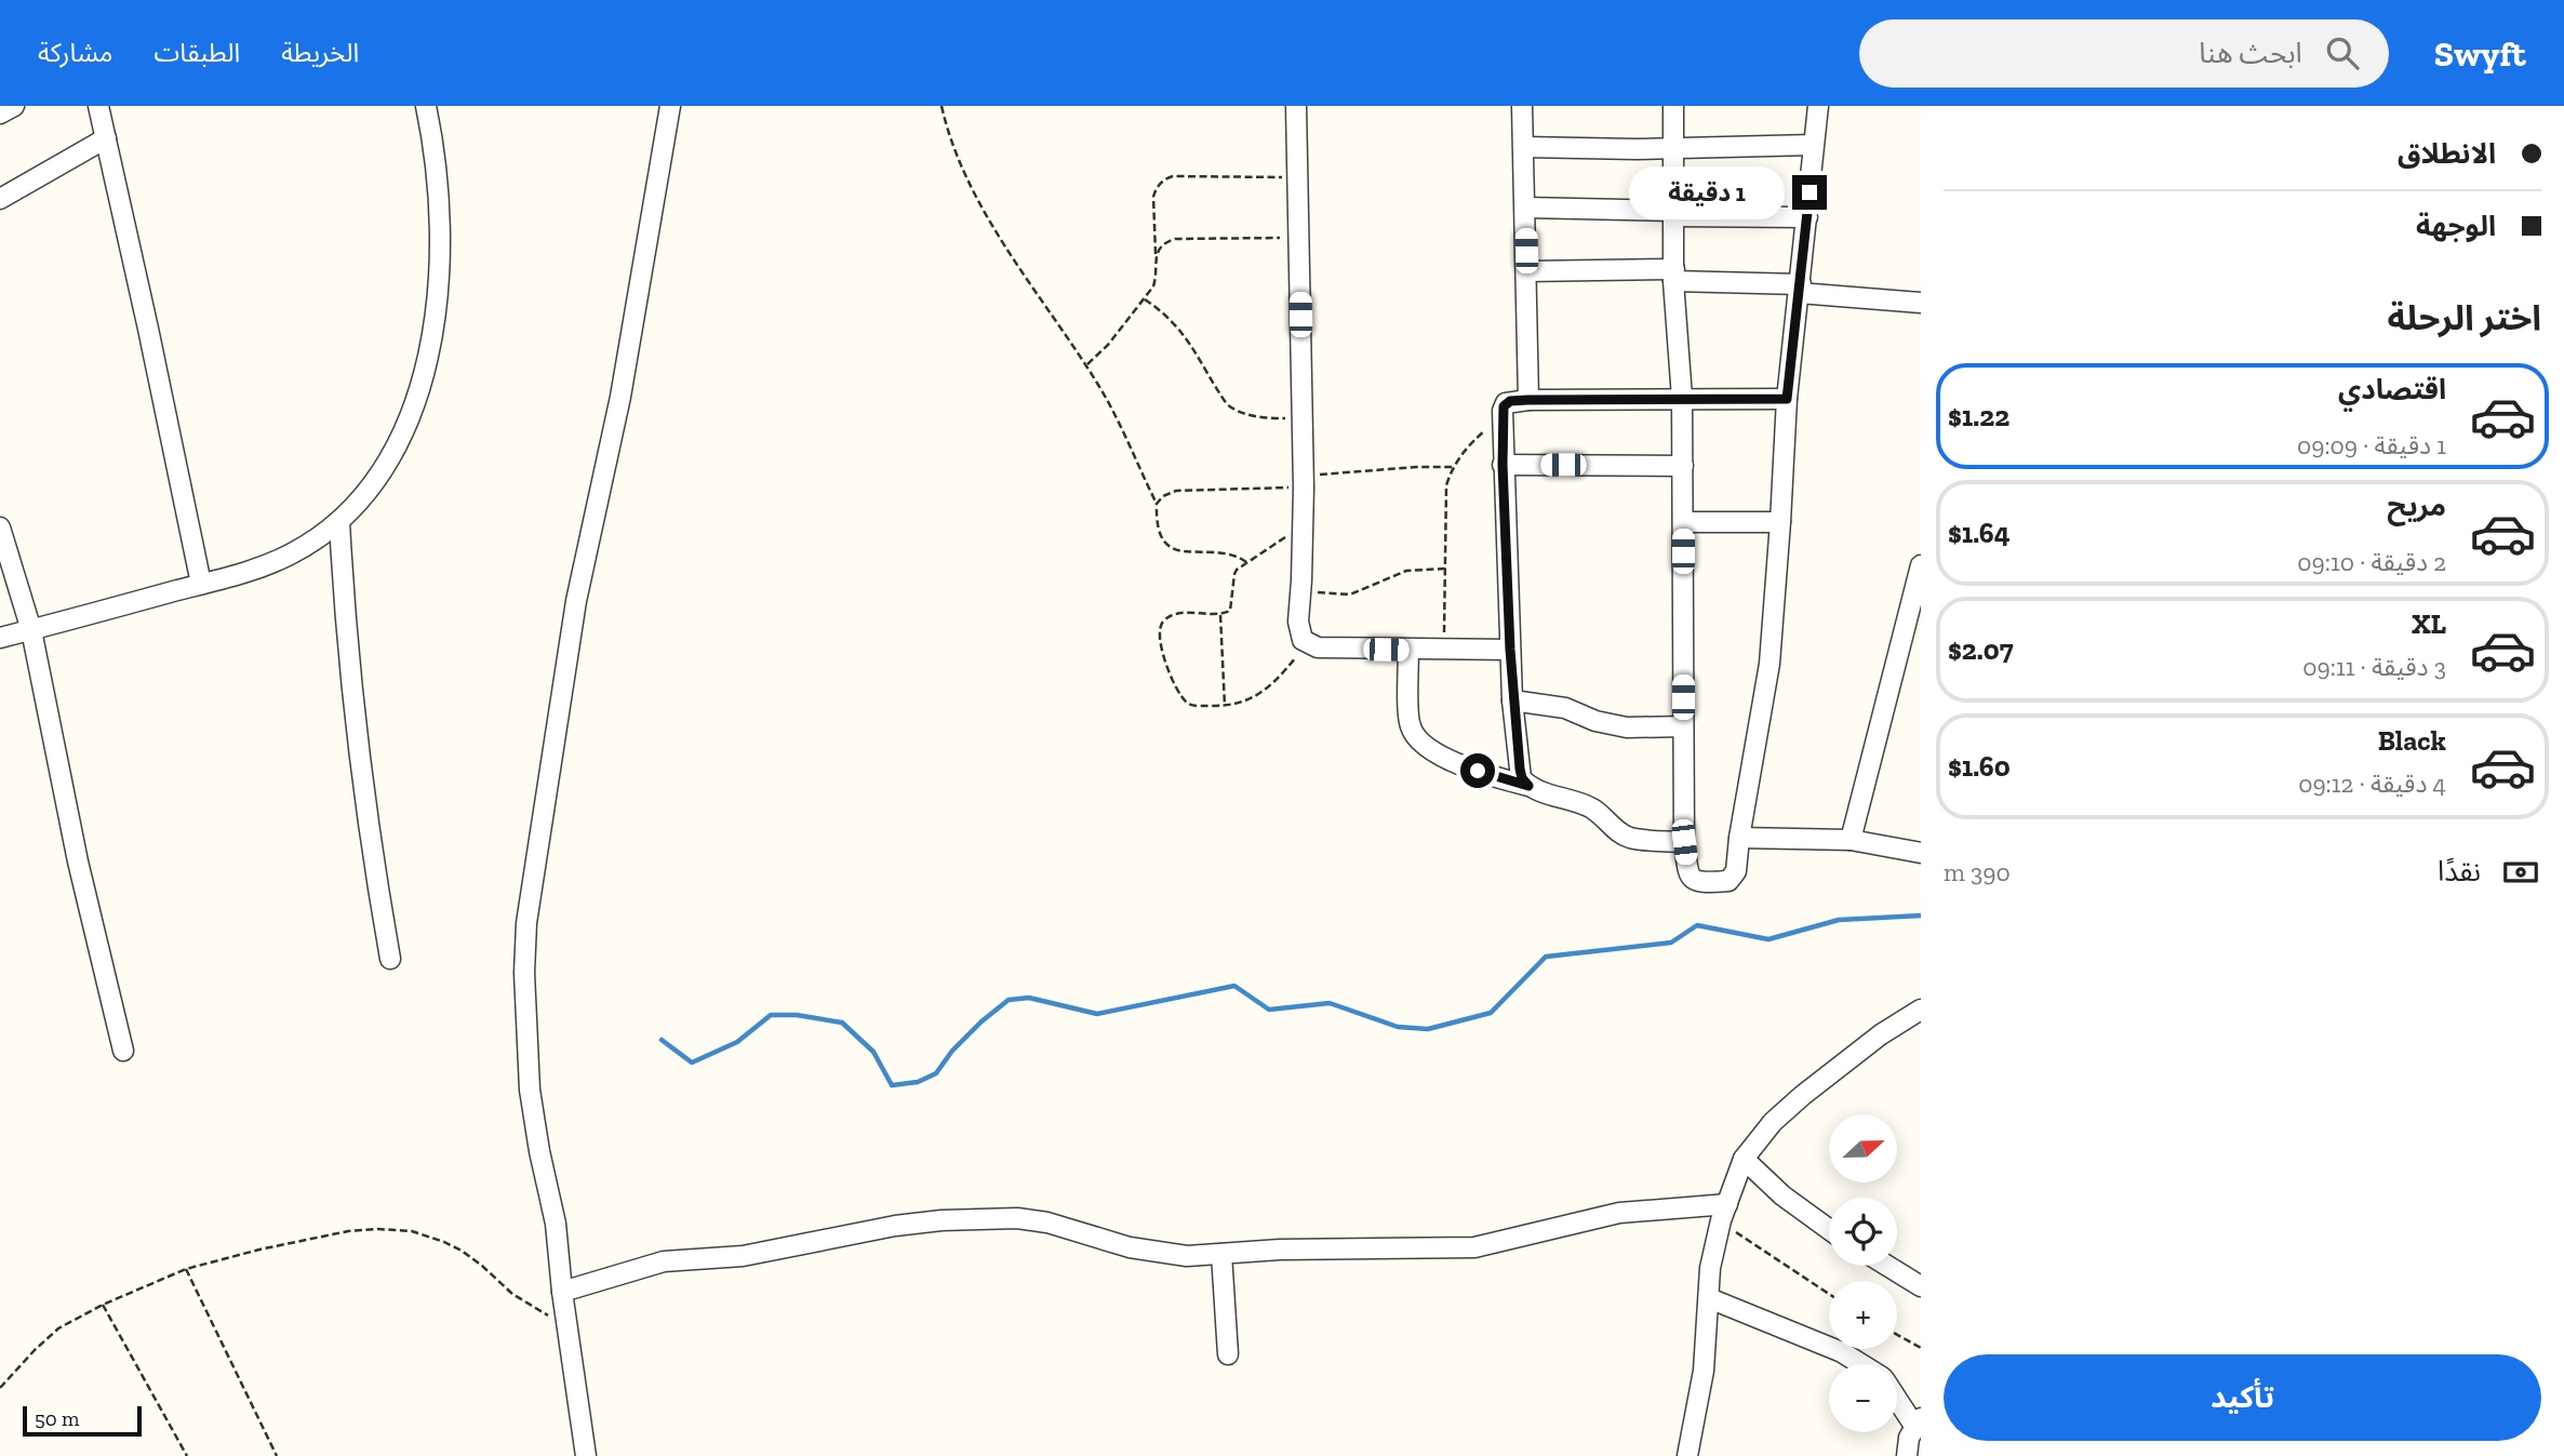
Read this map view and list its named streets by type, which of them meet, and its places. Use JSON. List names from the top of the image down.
{
  "scale_bar": "50 m",
  "north": "right",
  "page": {
    "header": "Swyft",
    "search": "ابحث هنا",
    "nav": ["الخريطة", "الطبقات", "مشاركة"],
    "banner": ["الانطلاق", "الوجهة"],
    "bubble": "1 دقيقة",
    "heading": "اختر الرحلة",
    "list": [
      {
        "name": "اقتصادي",
        "note": "1 دقيقة · 09:09",
        "value": "$1.22"
      },
      {
        "name": "مريح",
        "note": "2 دقيقة · 09:10",
        "value": "$1.64"
      },
      {
        "name": "XL",
        "note": "3 دقيقة · 09:11",
        "value": "$2.07"
      },
      {
        "name": "Black",
        "note": "4 دقيقة · 09:12",
        "value": "$1.60"
      }
    ],
    "pay": ["نقدًا", "390 m"],
    "map_buttons": ["+", "−"],
    "buttons": "تأكيد",
    "scale": "50 m"
  }
}
